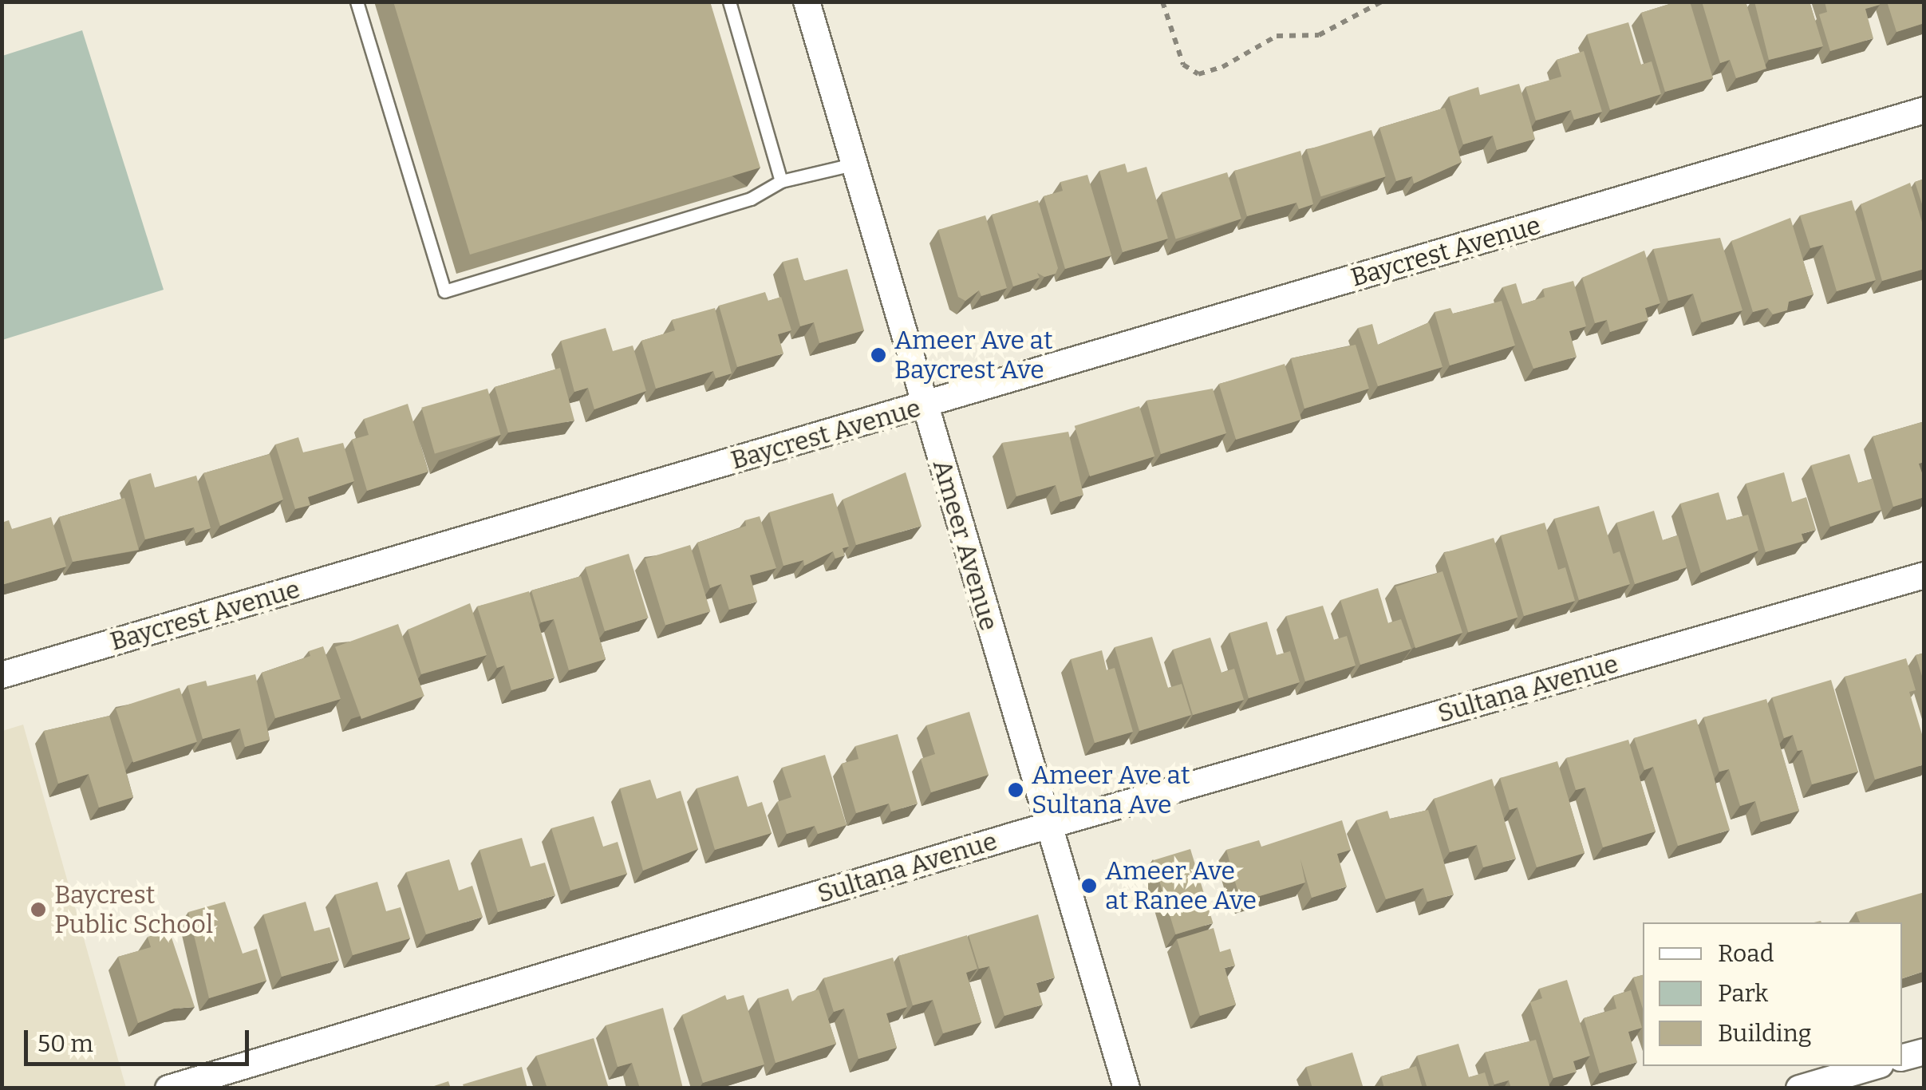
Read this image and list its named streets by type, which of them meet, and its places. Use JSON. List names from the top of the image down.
{
  "streets": {
    "street": ["Baycrest Avenue", "Ameer Avenue", "Sultana Avenue"]
  },
  "crossings": [
    ["Baycrest Avenue", "Ameer Avenue"],
    ["Ameer Avenue", "Sultana Avenue"]
  ],
  "places": [
    "Ameer Ave at Baycrest Ave",
    "Ameer Ave at Sultana Ave",
    "Ameer Ave at Ranee Ave",
    "Baycrest Public School"
  ],
  "legend": ["Road", "Park", "Building"],
  "scale_bar": "50 m"
}
